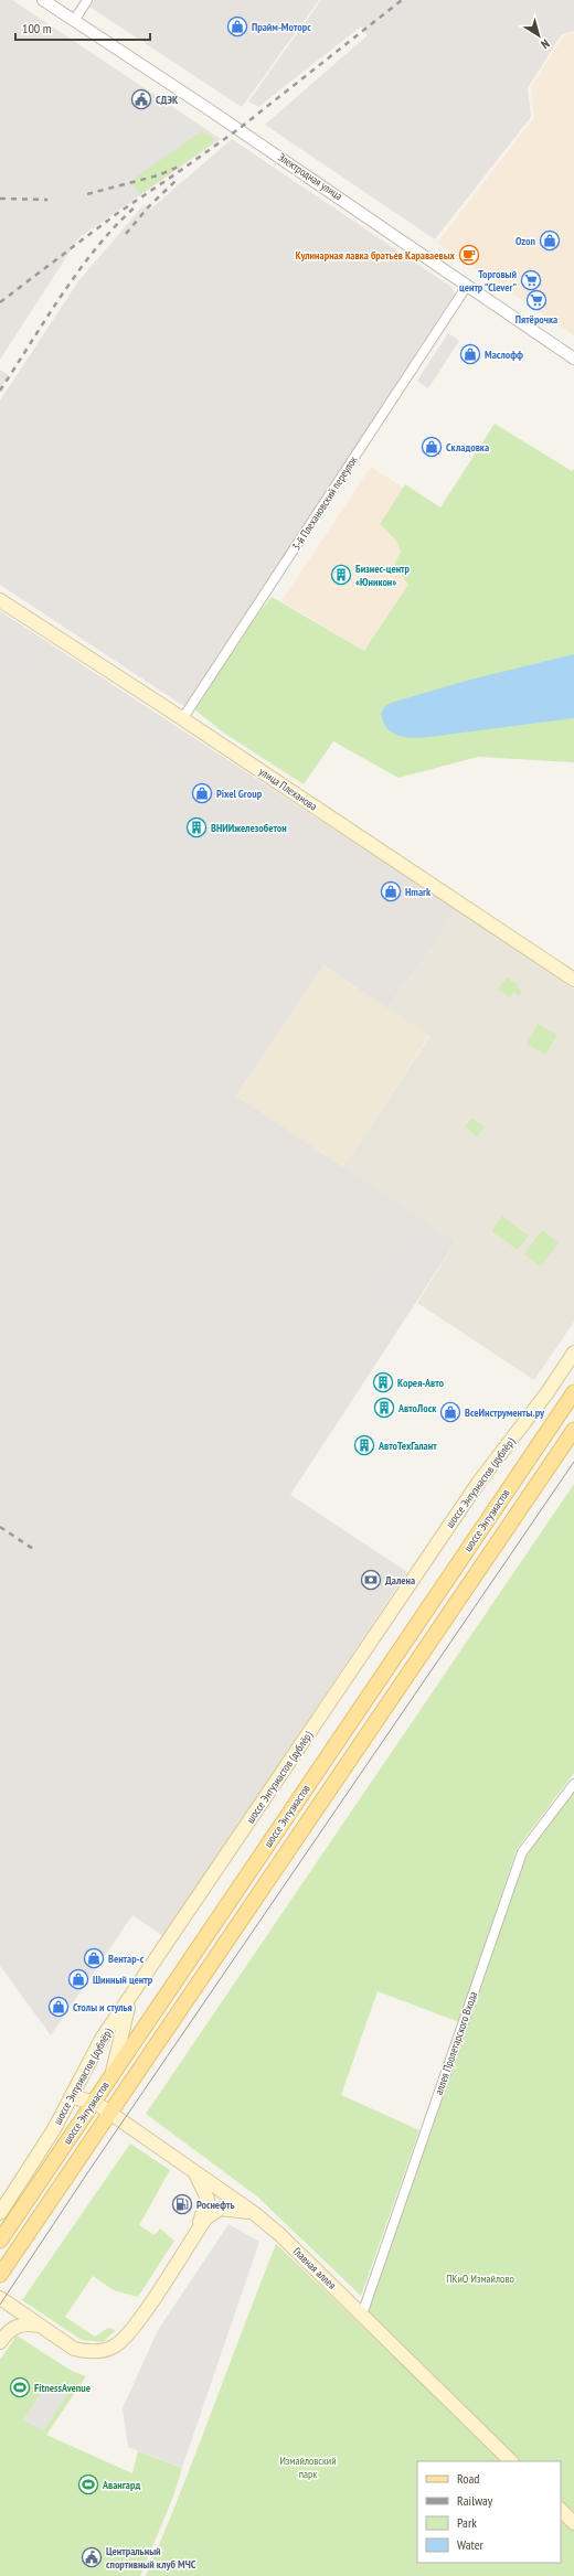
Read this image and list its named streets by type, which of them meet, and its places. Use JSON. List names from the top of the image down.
{
  "streets": {
    "main road": [
      "улица Плеханова",
      "шоссе Энтузиастов (дублёр)",
      "шоссе Энтузиастов",
      "Главная аллея"
    ],
    "street": ["Электродная улица", "3-й Плехановский переулок", "аллея Пролетарского Входа"]
  },
  "crossings": [
    ["Электродная улица", "3-й Плехановский переулок"],
    ["3-й Плехановский переулок", "улица Плеханова"],
    ["шоссе Энтузиастов", "Главная аллея"],
    ["аллея Пролетарского Входа", "Главная аллея"]
  ],
  "parks": ["ПКиО Измайлово", "Измайловский парк"],
  "places": {
    "shop": [
      "Прайм-Моторс",
      "Ozon",
      "Маслофф",
      "Складовка",
      "Pixel Group",
      "Hmark",
      "ВсеИнструменты.ру",
      "Вентар-с",
      "Шинный центр",
      "Столы и стулья"
    ],
    "public building": ["СДЭК", "Центральный спортивный клуб МЧС"],
    "cafe": ["Кулинарная лавка братьев Караваевых"],
    "supermarket": ["Торговый центр \"Clever\"", "Пятёрочка"],
    "building": [
      "Бизнес-центр «Юникон»",
      "ВНИИжелезобетон",
      "Корея-Авто",
      "АвтоЛоск",
      "АвтоТехГалант"
    ],
    "bank": ["Далена"],
    "fuel station": ["Роснефть"],
    "sports": ["FitnessAvenue", "Авангард"]
  },
  "legend": [
    "Road",
    "Railway",
    "Park",
    "Water"
  ],
  "scale_bar": "100 m",
  "north": "bottom right"
}
